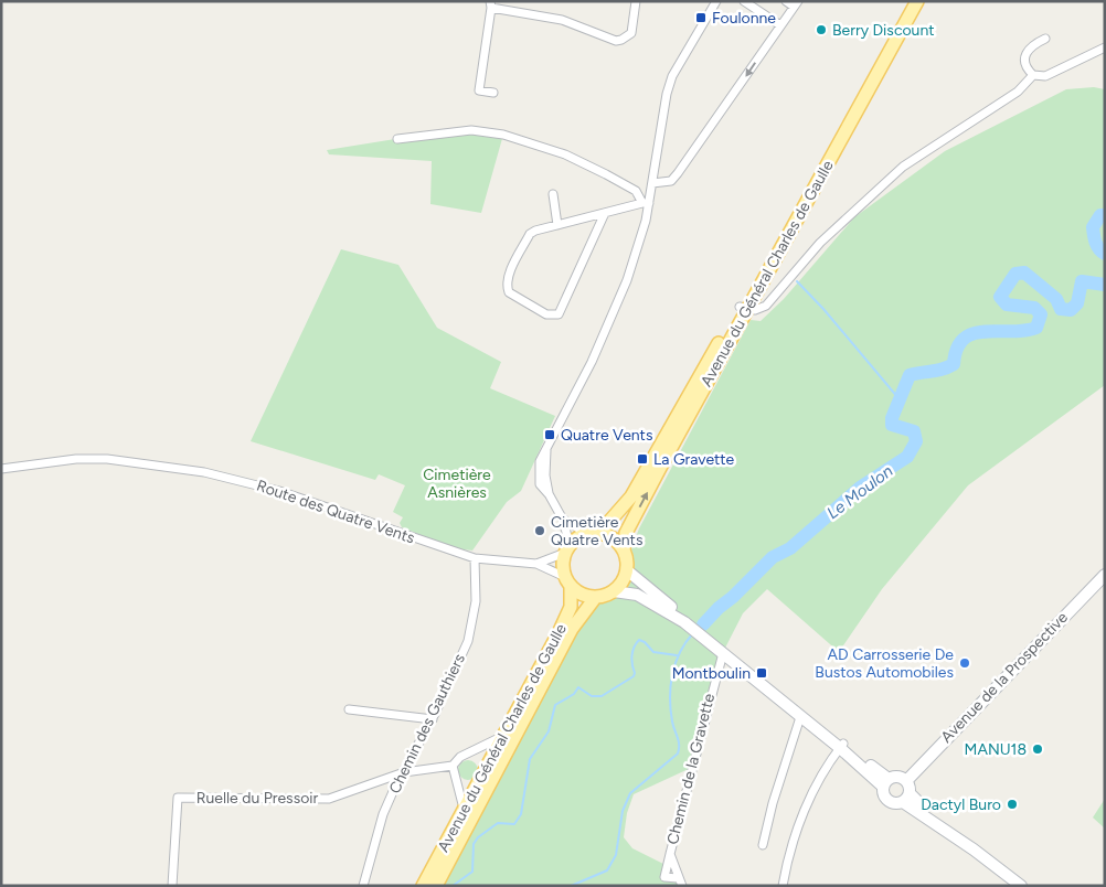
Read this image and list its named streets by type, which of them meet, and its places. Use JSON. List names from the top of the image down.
{
  "streets": {
    "main road": ["Avenue du Général Charles de Gaulle", "Avenue de la Prospective"],
    "street": [
      "Route des Quatre Vents",
      "Chemin des Gauthiers",
      "Chemin de la Gravette",
      "Ruelle du Pressoir"
    ]
  },
  "crossings": [
    ["Route des Quatre Vents", "Chemin des Gauthiers"],
    ["Chemin des Gauthiers", "Ruelle du Pressoir"]
  ],
  "water": ["Le Moulon"],
  "parks": ["Cimetière Asnières"],
  "places": {
    "transit": [
      "Foulonne",
      "Quatre Vents",
      "La Gravette",
      "Montboulin"
    ],
    "other": [
      "Berry Discount",
      "Cimetière Quatre Vents",
      "AD Carrosserie De Bustos Automobiles",
      "MANU18",
      "Dactyl Buro"
    ]
  }
}
